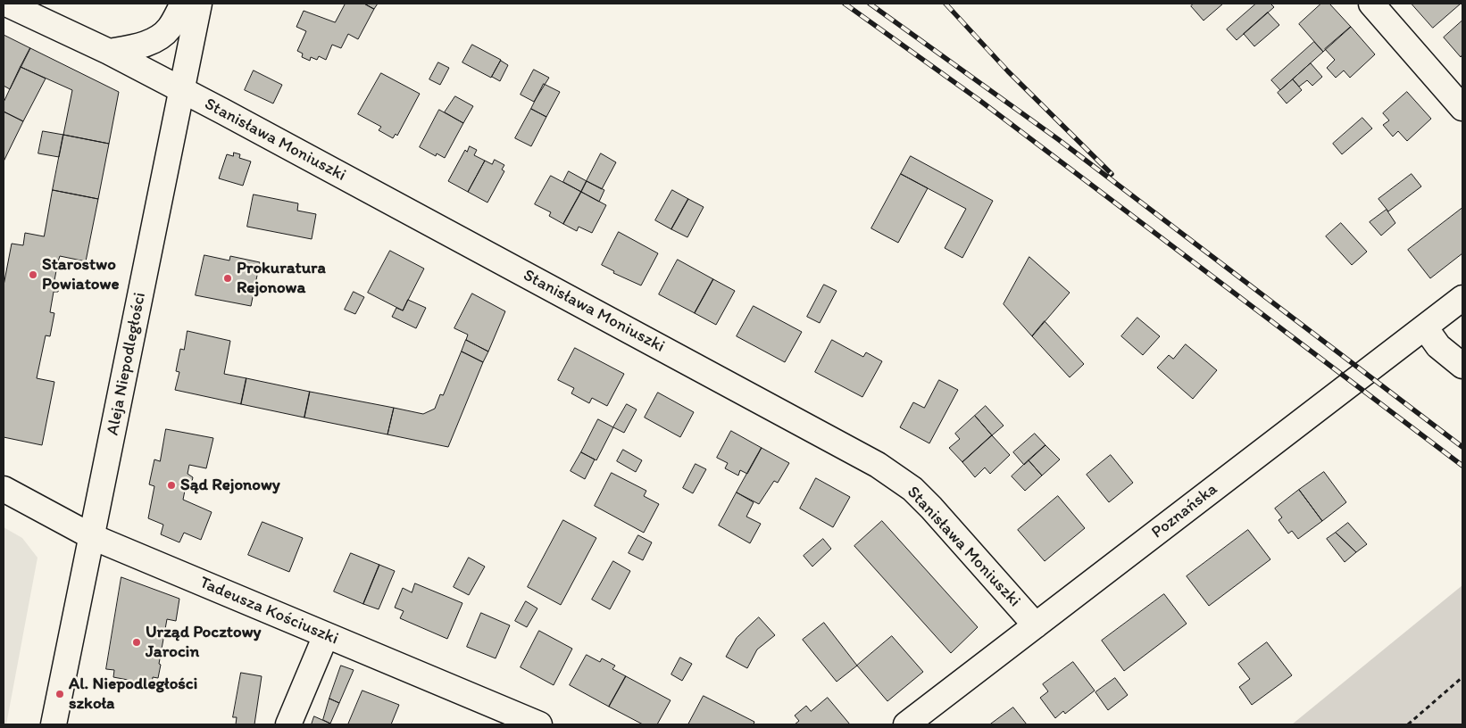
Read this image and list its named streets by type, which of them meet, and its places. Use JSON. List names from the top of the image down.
{
  "streets": {
    "street": [
      "Stanisława Moniuszki",
      "Aleja Niepodległości",
      "Poznańska",
      "Tadeusza Kościuszki"
    ]
  },
  "crossings": [
    ["Stanisława Moniuszki", "Aleja Niepodległości"],
    ["Stanisława Moniuszki", "Poznańska"],
    ["Aleja Niepodległości", "Tadeusza Kościuszki"]
  ],
  "places": [
    "Starostwo Powiatowe",
    "Prokuratura Rejonowa",
    "Sąd Rejonowy",
    "Urząd Pocztowy Jarocin",
    "Al. Niepodległości szkoła"
  ]
}
